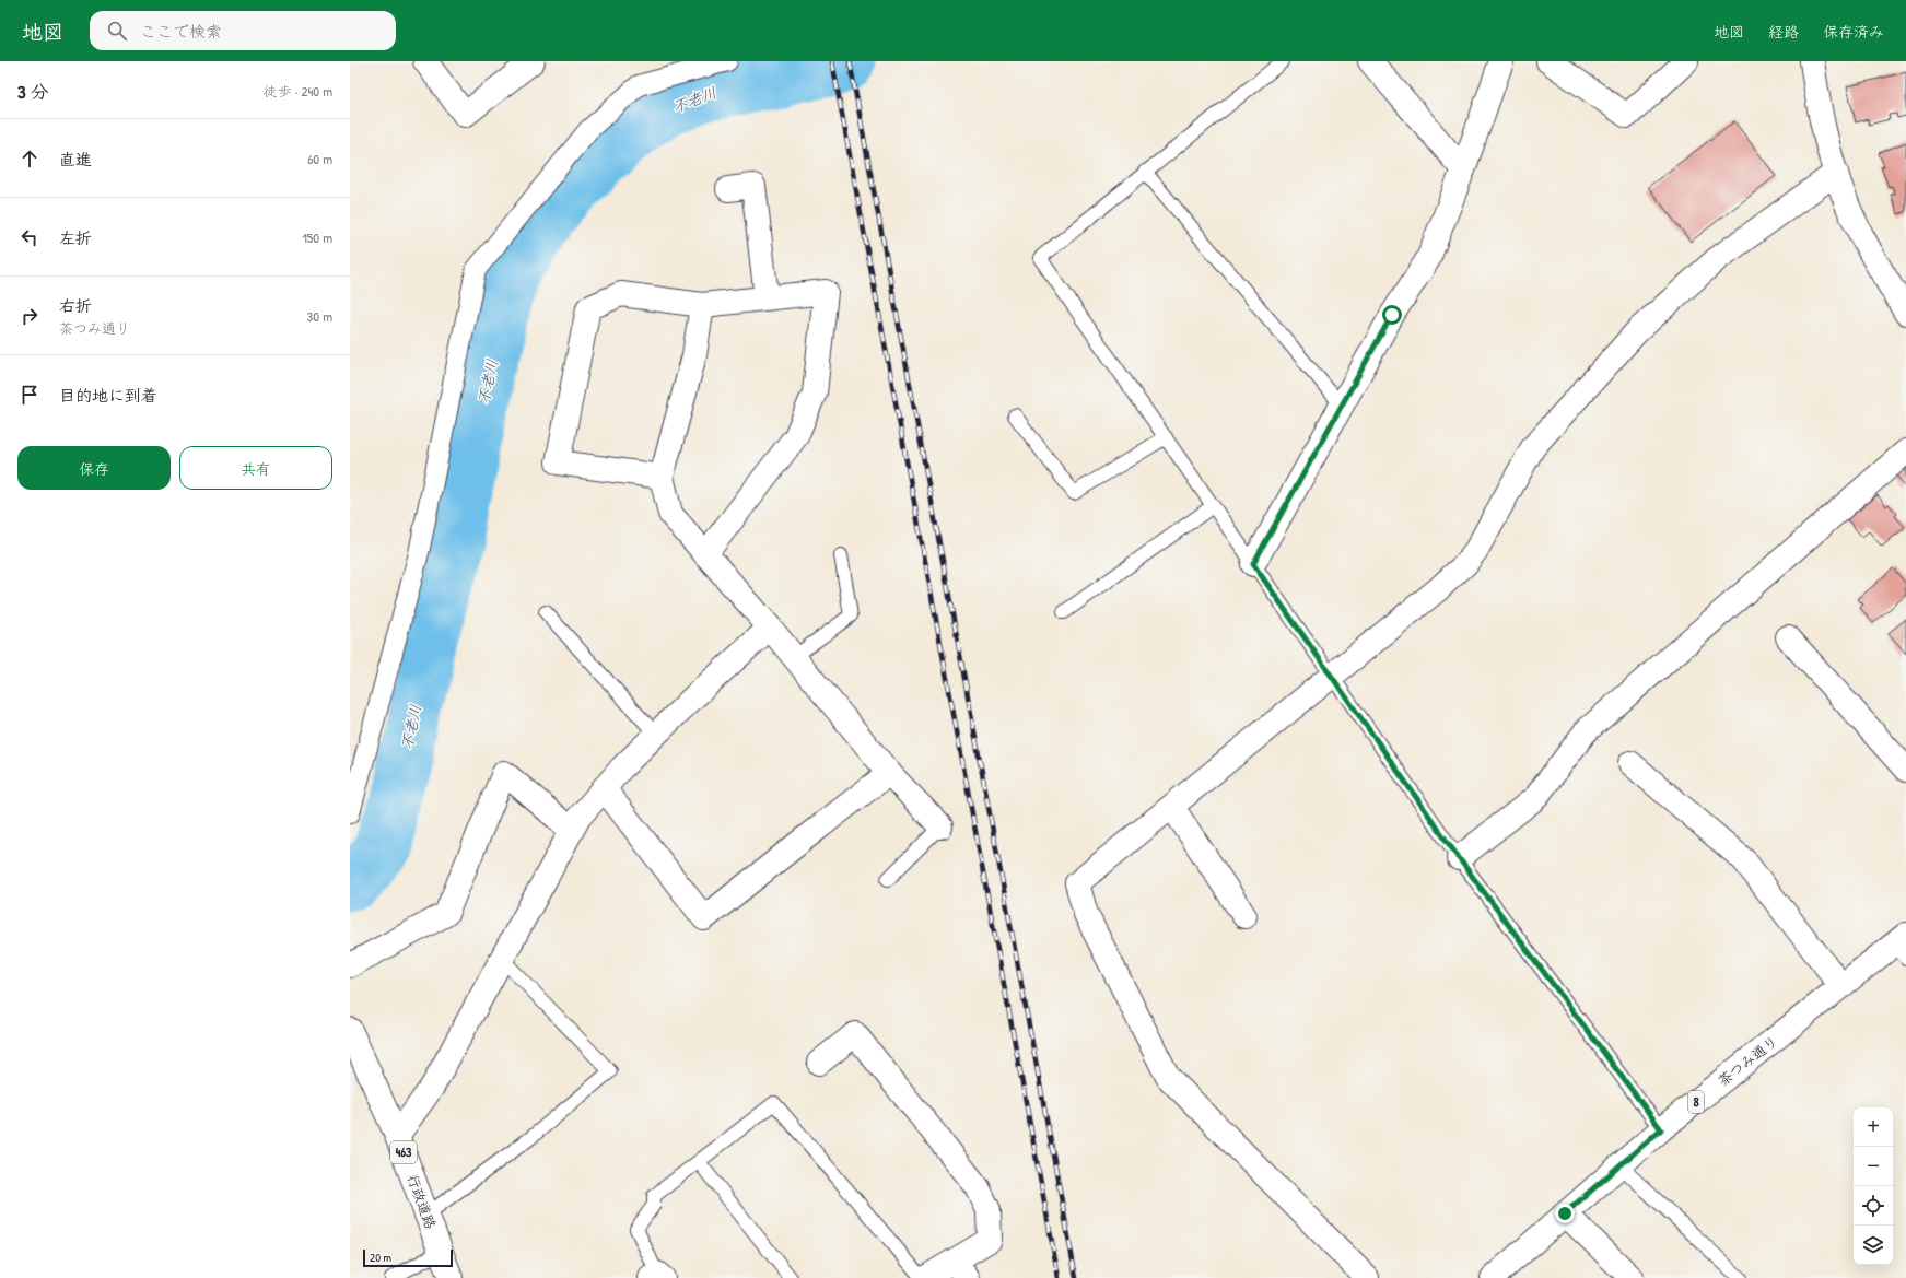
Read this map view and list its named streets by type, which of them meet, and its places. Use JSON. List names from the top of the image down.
{
  "streets": {
    "main road": [
      "茶つみ通り",
      "8",
      "463",
      "行政道路"
    ]
  },
  "water": ["不老川"],
  "scale_bar": "20 m",
  "page": {
    "header": "地図",
    "search": "ここで検索",
    "nav": ["地図", "経路", "保存済み"],
    "heading": ["3 分", "徒歩 · 240 m"],
    "list": [
      ["直進", "60 m"],
      ["左折", "150 m"],
      ["右折", "茶つみ通り", "30 m"],
      "目的地に到着"
    ],
    "buttons": ["保存", "共有"],
    "map_buttons": ["+", "−"],
    "scale": "20 m"
  }
}
